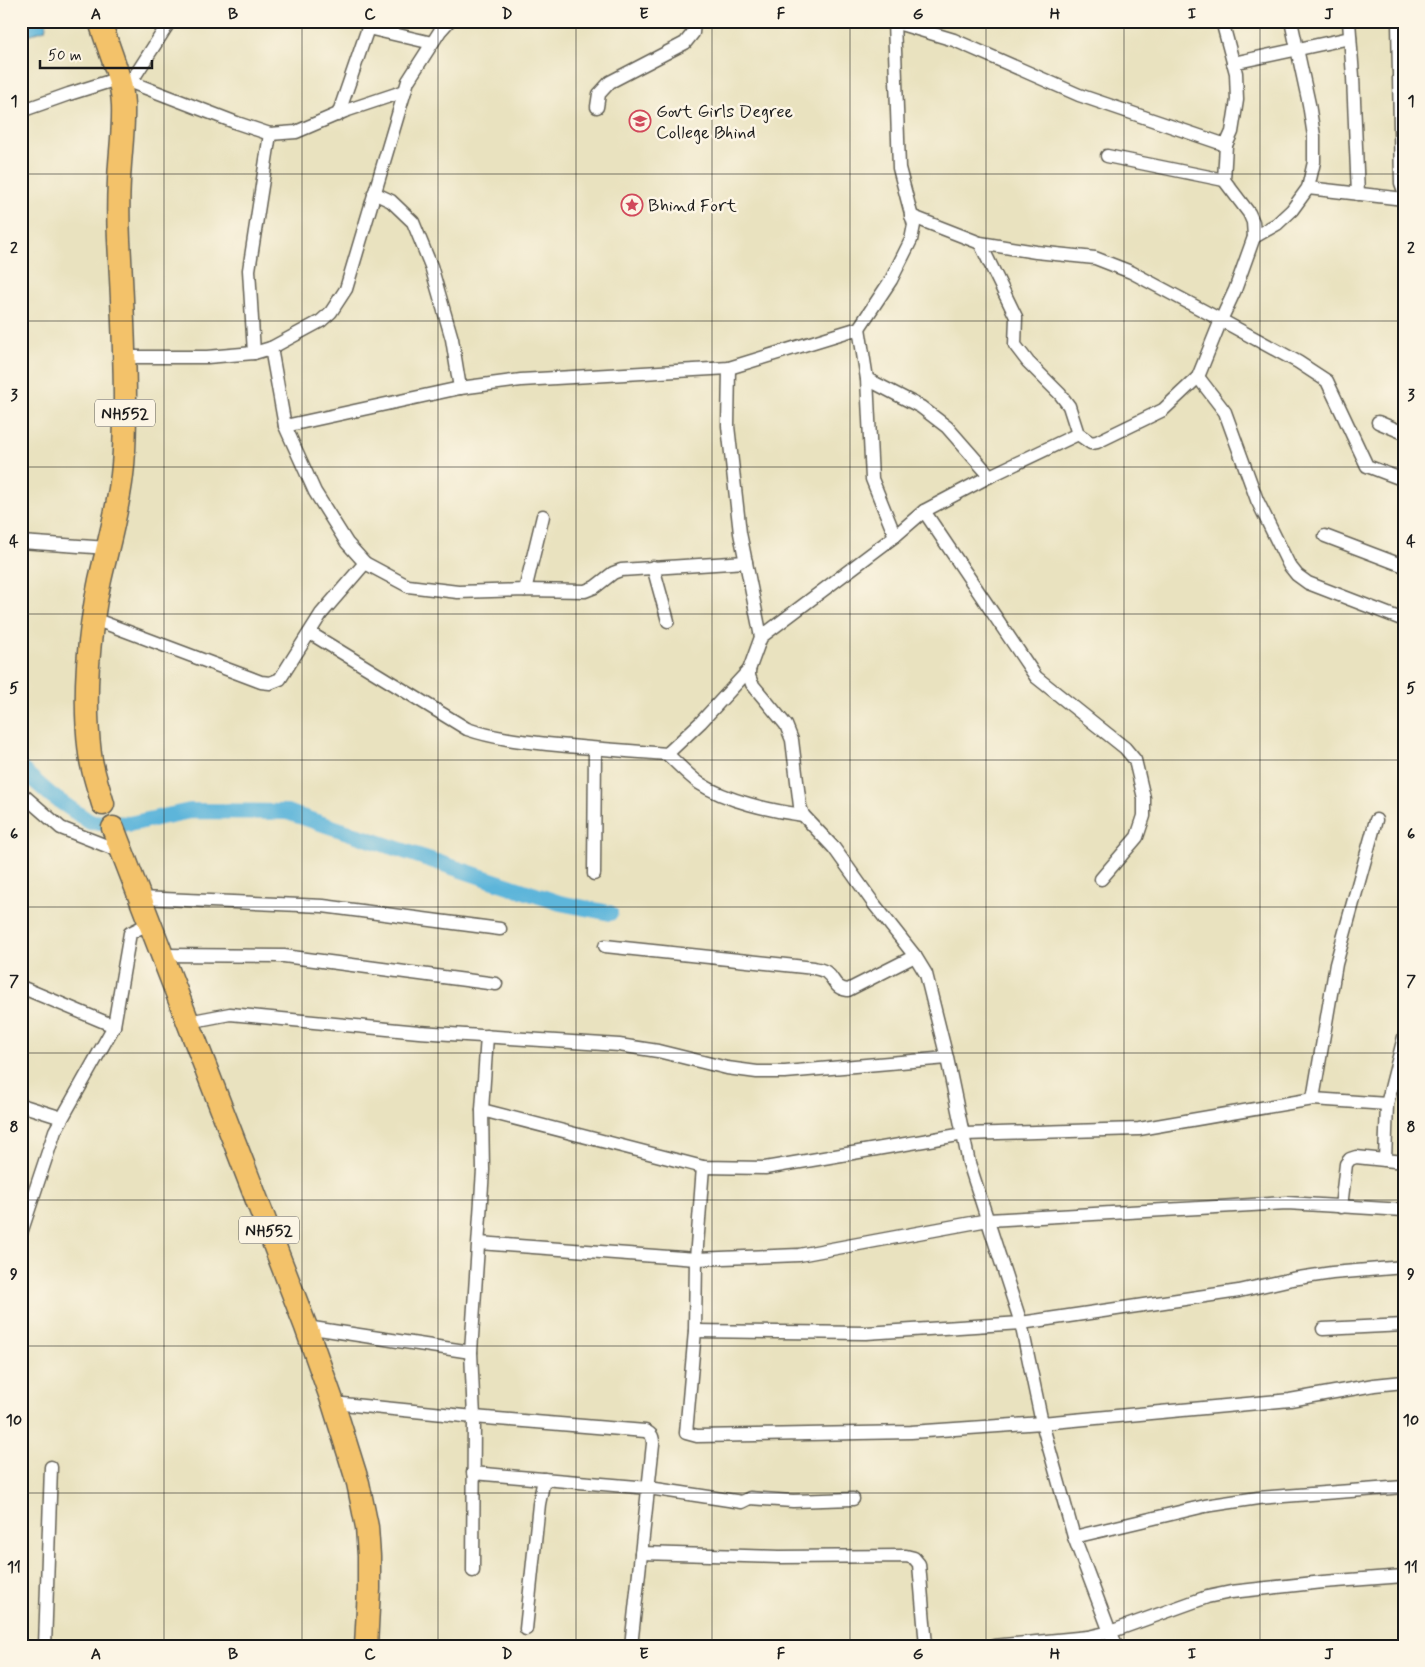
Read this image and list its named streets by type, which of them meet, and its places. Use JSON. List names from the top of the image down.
{
  "streets": {
    "highway": ["NH552"]
  },
  "places": {
    "school or university": ["Govt Girls Degree College Bhind"],
    "place": ["Bhind Fort"]
  },
  "scale_bar": "50 m",
  "grid": {
    "columns": [
      "A",
      "B",
      "C",
      "D",
      "E",
      "F",
      "G",
      "H",
      "I",
      "J"
    ],
    "rows": [
      "1",
      "2",
      "3",
      "4",
      "5",
      "6",
      "7",
      "8",
      "9",
      "10",
      "11"
    ]
  }
}
